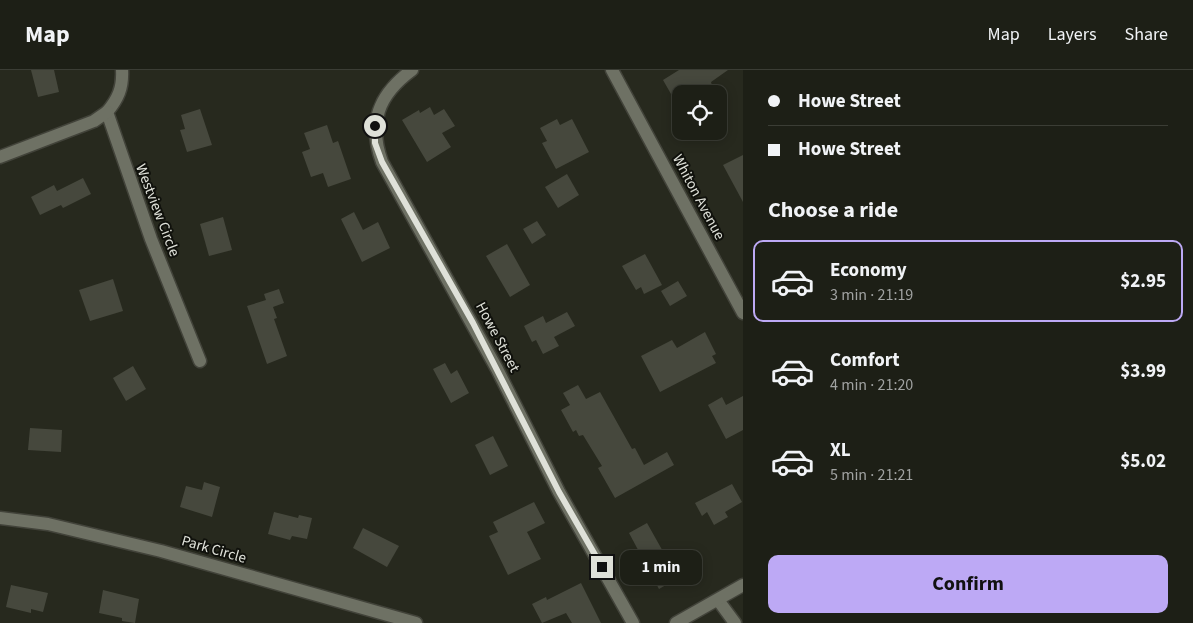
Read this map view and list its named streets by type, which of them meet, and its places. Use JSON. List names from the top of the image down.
{
  "streets": {
    "street": [
      "Whiton Avenue",
      "Westview Circle",
      "Howe Street",
      "Park Circle"
    ]
  },
  "page": {
    "header": "Map",
    "nav": ["Map", "Layers", "Share"],
    "banner": ["Howe Street", "Howe Street"],
    "heading": "Choose a ride",
    "list": [
      {
        "name": "Economy",
        "note": "3 min · 21:19",
        "value": "$2.95"
      },
      {
        "name": "Comfort",
        "note": "4 min · 21:20",
        "value": "$3.99"
      },
      {
        "name": "XL",
        "note": "5 min · 21:21",
        "value": "$5.02"
      }
    ],
    "buttons": "Confirm",
    "bubble": "1 min"
  }
}
